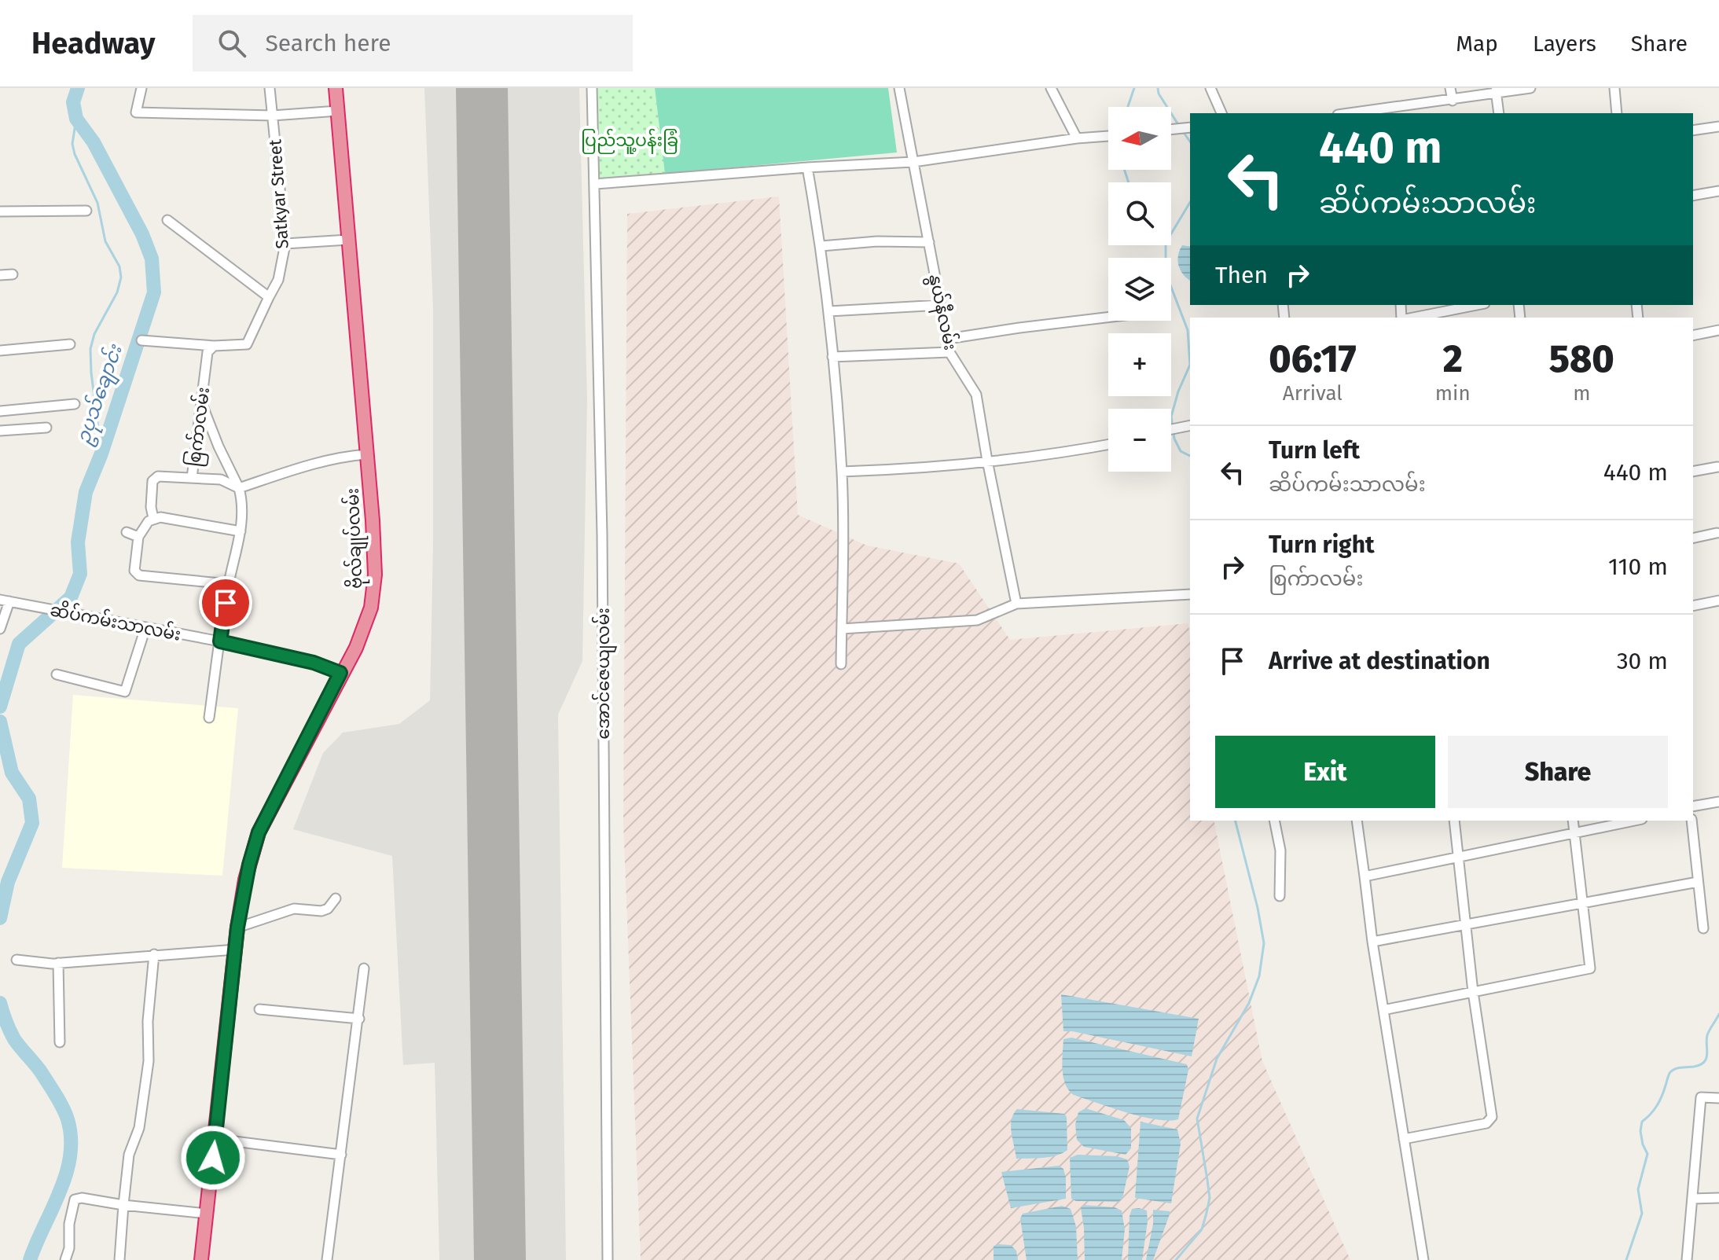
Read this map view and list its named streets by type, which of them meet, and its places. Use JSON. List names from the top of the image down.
{
  "streets": {
    "highway": ["ဗိုလ်ချုပ်လမ်း"],
    "street": [
      "Satkyar Street",
      "နွယ်နီလမ်း",
      "စြက်ာလမ်း",
      "ဆိပ်ကမ်းသာလမ်း",
      "အောင်ဇေယျလမ်း"
    ]
  },
  "crossings": [
    ["ဗိုလ်ချုပ်လမ်း", "ဆိပ်ကမ်းသာလမ်း"]
  ],
  "water": ["ဥပုသ်ချောင်း"],
  "parks": ["ပြည်သူ့ပန်းခြံ"],
  "north": "left",
  "page": {
    "header": "Headway",
    "search": "Search here",
    "nav": ["Map", "Layers", "Share"],
    "map_buttons": ["+", "−"],
    "turn": ["440 m", "ဆိပ်ကမ်းသာလမ်း"],
    "then": "Then",
    "eta": [
      "06:17",
      "Arrival",
      "2",
      "min",
      "580",
      "m"
    ],
    "list": [
      {
        "name": "Turn left",
        "note": "ဆိပ်ကမ်းသာလမ်း",
        "value": "440 m"
      },
      {
        "name": "Turn right",
        "note": "စြက်ာလမ်း",
        "value": "110 m"
      },
      {
        "name": "Arrive at destination",
        "value": "30 m"
      }
    ],
    "buttons": ["Exit", "Share"]
  }
}
